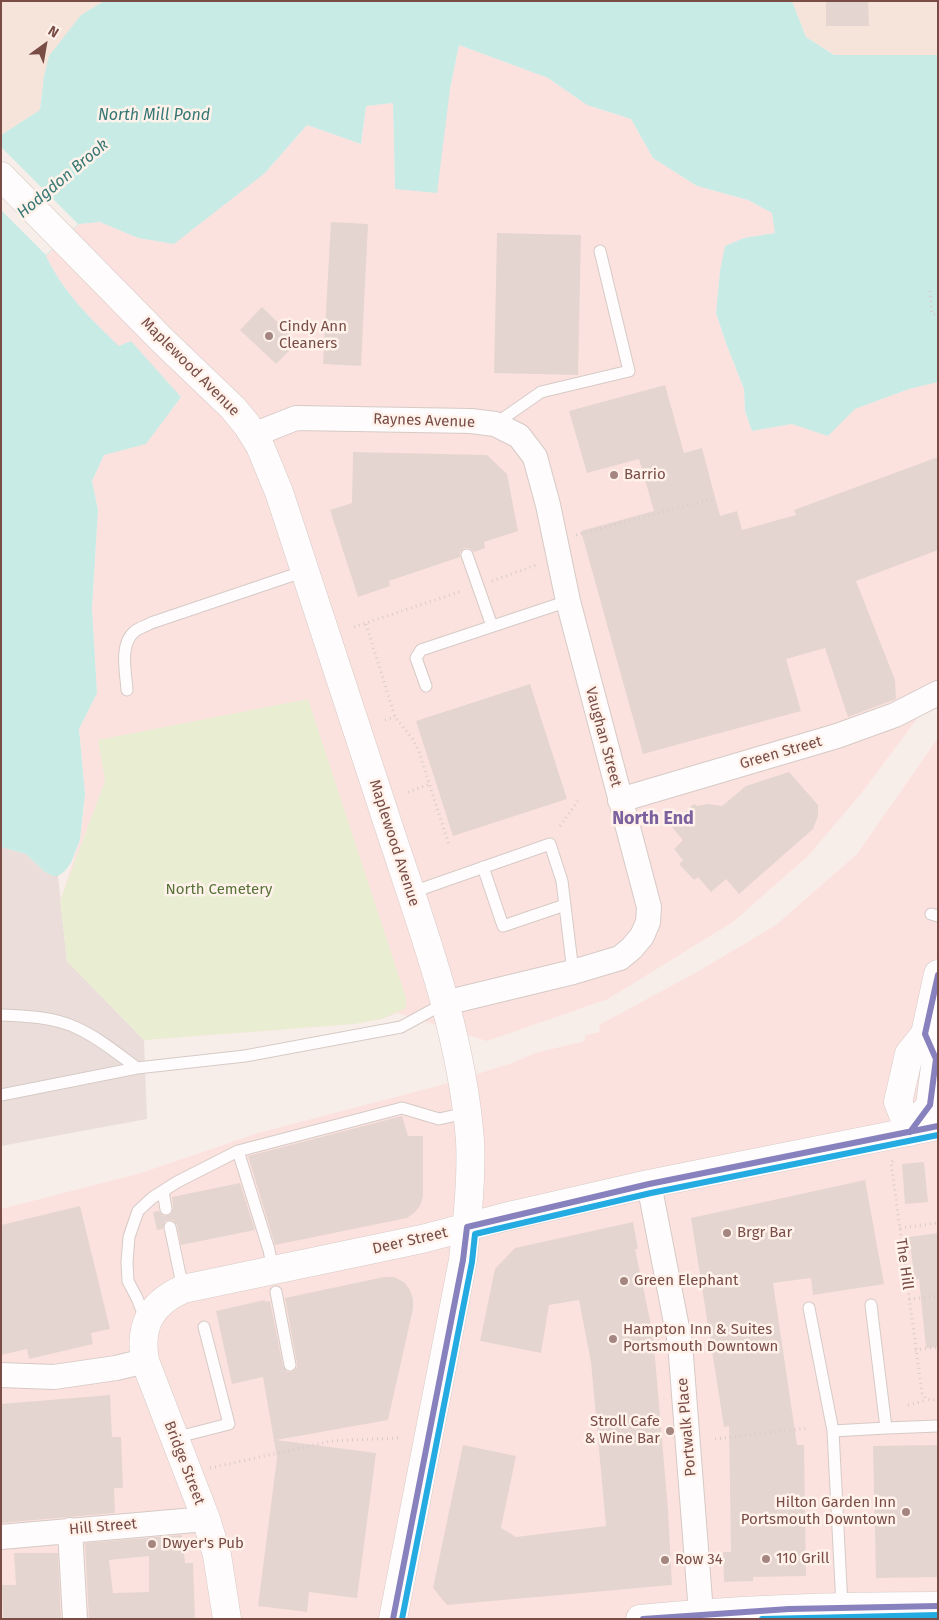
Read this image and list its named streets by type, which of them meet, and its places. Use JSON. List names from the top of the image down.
{
  "streets": {
    "street": [
      "Maplewood Avenue",
      "Raynes Avenue",
      "Vaughan Street",
      "Green Street",
      "Deer Street",
      "Portwalk Place",
      "Bridge Street",
      "Hill Street"
    ],
    "path": ["The Hill"]
  },
  "crossings": [
    ["Maplewood Avenue", "Raynes Avenue"],
    ["Maplewood Avenue", "Vaughan Street"],
    ["Maplewood Avenue", "Deer Street"],
    ["Raynes Avenue", "Vaughan Street"],
    ["Vaughan Street", "Green Street"],
    ["Deer Street", "Portwalk Place"],
    ["Deer Street", "Bridge Street"],
    ["Bridge Street", "Hill Street"]
  ],
  "districts": ["North End"],
  "water": ["North Mill Pond", "Hodgdon Brook"],
  "parks": ["North Cemetery"],
  "places": [
    "Cindy Ann Cleaners",
    "Barrio",
    "Brgr Bar",
    "Green Elephant",
    "Hampton Inn & Suites Portsmouth Downtown",
    "Stroll Cafe & Wine Bar",
    "Hilton Garden Inn Portsmouth Downtown",
    "Dwyer's Pub",
    "110 Grill",
    "Row 34"
  ],
  "north": "top right"
}
